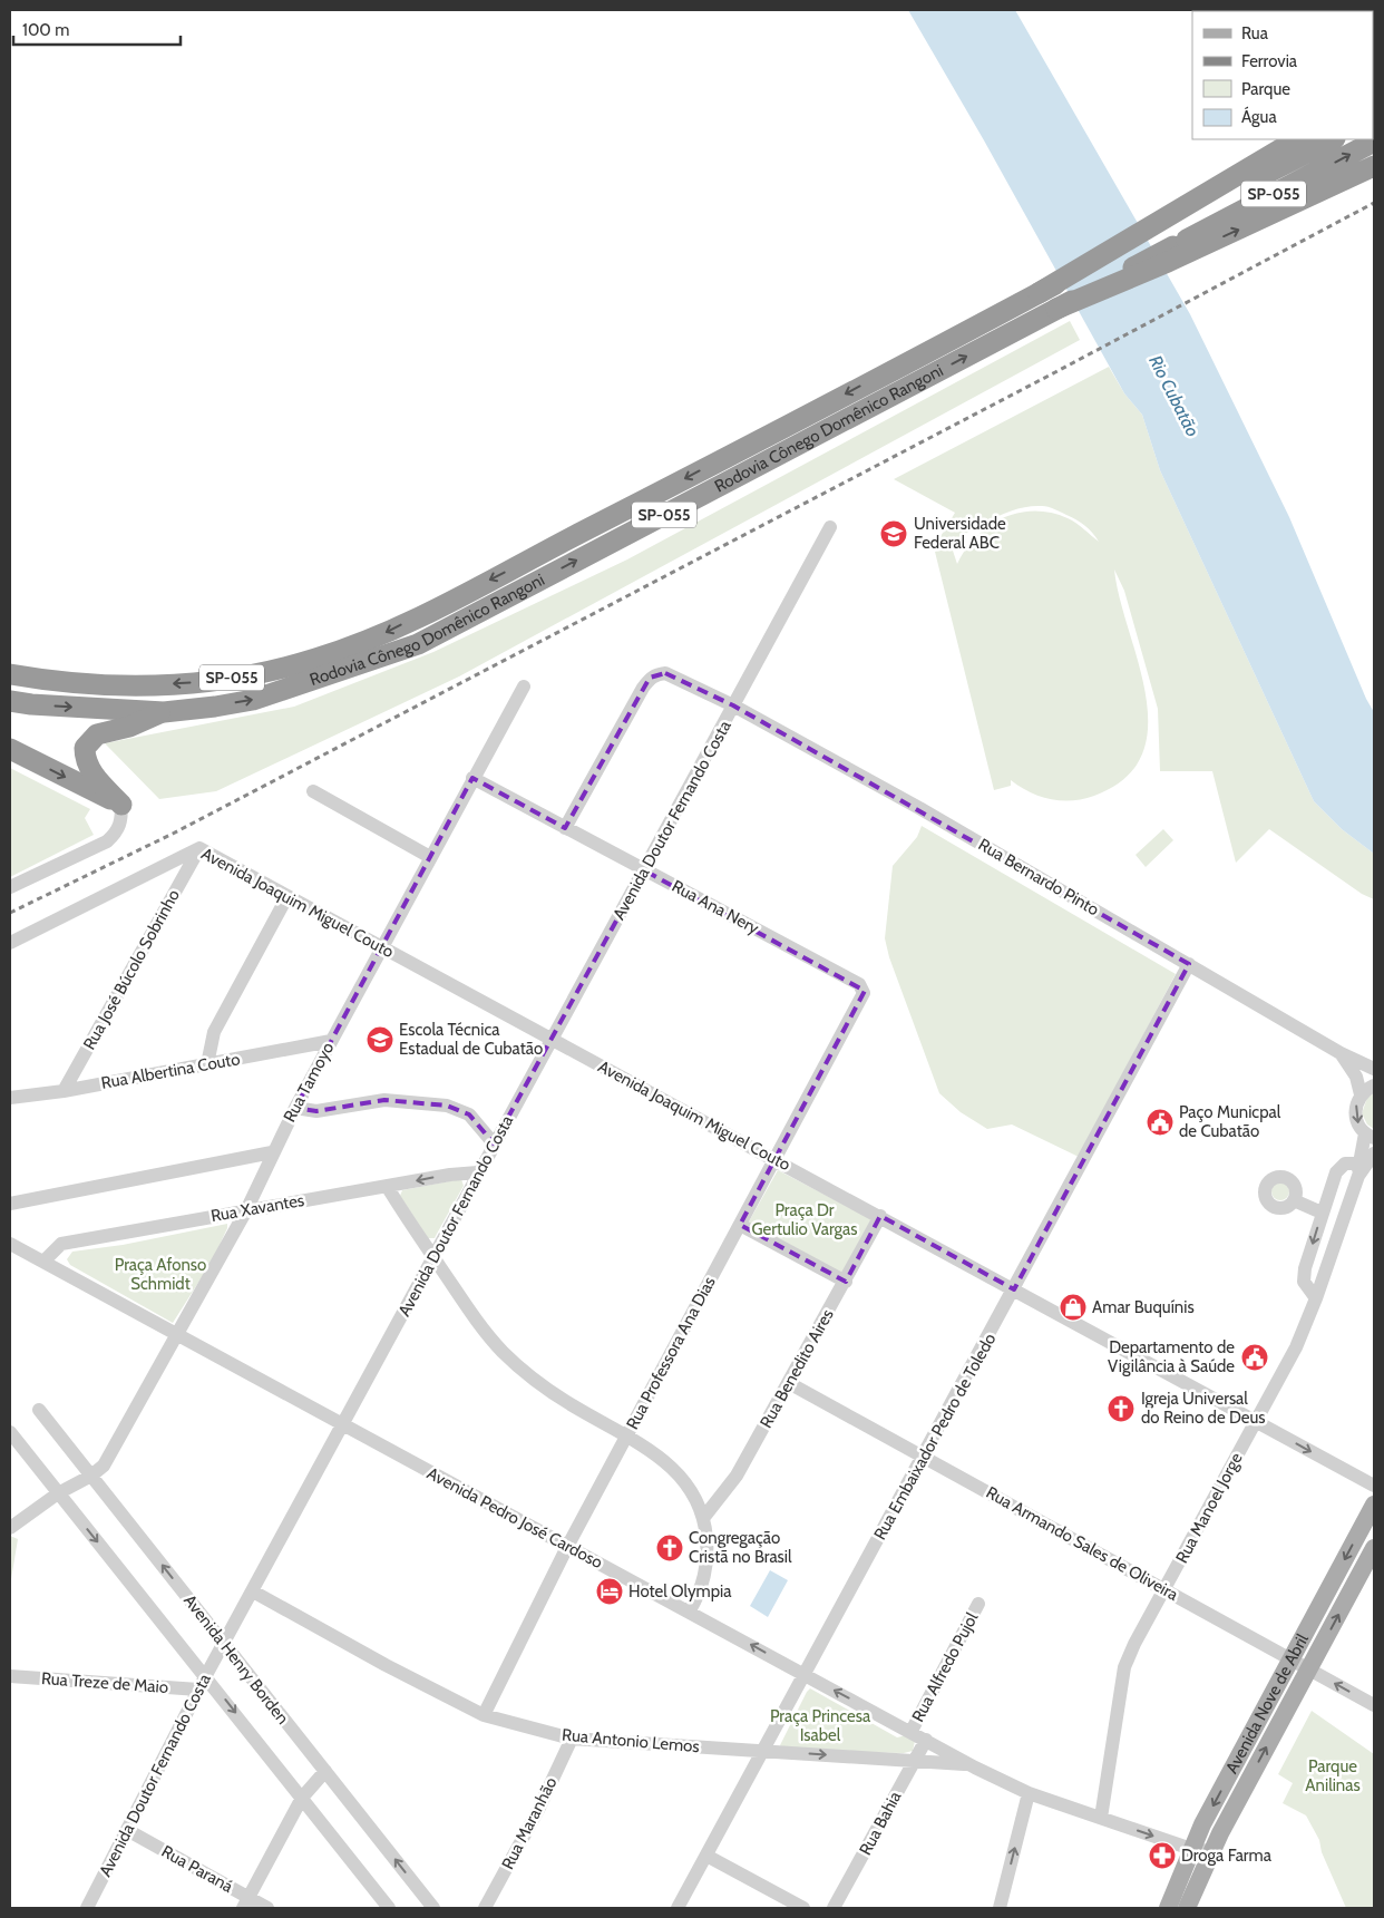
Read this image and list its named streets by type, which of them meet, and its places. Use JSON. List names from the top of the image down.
{
  "streets": {
    "highway": ["SP-055", "Rodovia Cônego Domênico Rangoni"],
    "main road": ["Avenida Nove de Abril"],
    "street": [
      "Avenida Doutor Fernando Costa",
      "Rua Bernardo Pinto",
      "Avenida Joaquim Miguel Couto",
      "Rua Ana Nery",
      "Rua José Búcolo Sobrinho",
      "Rua Albertina Couto",
      "Rua Tamoyo",
      "Rua Xavantes",
      "Rua Professora Ana Dias",
      "Rua Benedito Aires",
      "Rua Embaixador Pedro de Toledo",
      "Rua Manoel Jorge",
      "Avenida Pedro José Cardoso",
      "Rua Armando Sales de Oliveira",
      "Avenida Henry Borden",
      "Rua Alfredo Pujol",
      "Rua Treze de Maio",
      "Rua Antonio Lemos",
      "Rua Maranhão",
      "Rua Bahia",
      "Rua Paraná"
    ]
  },
  "crossings": [
    ["Avenida Doutor Fernando Costa", "Rua Bernardo Pinto"],
    ["Avenida Doutor Fernando Costa", "Avenida Joaquim Miguel Couto"],
    ["Avenida Doutor Fernando Costa", "Rua Ana Nery"],
    ["Avenida Doutor Fernando Costa", "Rua Xavantes"],
    ["Avenida Doutor Fernando Costa", "Avenida Pedro José Cardoso"],
    ["Avenida Doutor Fernando Costa", "Avenida Henry Borden"],
    ["Avenida Doutor Fernando Costa", "Rua Treze de Maio"],
    ["Avenida Doutor Fernando Costa", "Rua Antonio Lemos"],
    ["Avenida Doutor Fernando Costa", "Rua Paraná"],
    ["Rua Bernardo Pinto", "Rua Ana Nery"],
    ["Rua Bernardo Pinto", "Rua Embaixador Pedro de Toledo"],
    ["Avenida Joaquim Miguel Couto", "Rua José Búcolo Sobrinho"],
    ["Avenida Joaquim Miguel Couto", "Rua Tamoyo"],
    ["Avenida Joaquim Miguel Couto", "Rua Professora Ana Dias"],
    ["Avenida Joaquim Miguel Couto", "Rua Benedito Aires"],
    ["Avenida Joaquim Miguel Couto", "Rua Embaixador Pedro de Toledo"],
    ["Avenida Joaquim Miguel Couto", "Rua Manoel Jorge"],
    ["Rua Ana Nery", "Rua Tamoyo"],
    ["Rua Ana Nery", "Rua Professora Ana Dias"],
    ["Rua José Búcolo Sobrinho", "Rua Albertina Couto"],
    ["Rua Albertina Couto", "Rua Tamoyo"],
    ["Rua Tamoyo", "Rua Xavantes"],
    ["Rua Tamoyo", "Avenida Pedro José Cardoso"],
    ["Rua Tamoyo", "Avenida Henry Borden"],
    ["Rua Xavantes", "Avenida Pedro José Cardoso"],
    ["Rua Professora Ana Dias", "Avenida Pedro José Cardoso"],
    ["Rua Professora Ana Dias", "Rua Antonio Lemos"],
    ["Rua Benedito Aires", "Rua Armando Sales de Oliveira"],
    ["Rua Embaixador Pedro de Toledo", "Avenida Pedro José Cardoso"],
    ["Rua Embaixador Pedro de Toledo", "Rua Armando Sales de Oliveira"],
    ["Rua Embaixador Pedro de Toledo", "Rua Antonio Lemos"],
    ["Rua Manoel Jorge", "Avenida Pedro José Cardoso"],
    ["Rua Manoel Jorge", "Rua Armando Sales de Oliveira"],
    ["Avenida Pedro José Cardoso", "Rua Alfredo Pujol"],
    ["Avenida Pedro José Cardoso", "Avenida Nove de Abril"],
    ["Avenida Pedro José Cardoso", "Rua Antonio Lemos"],
    ["Avenida Pedro José Cardoso", "Rua Bahia"],
    ["Rua Armando Sales de Oliveira", "Avenida Nove de Abril"],
    ["Rua Antonio Lemos", "Rua Maranhão"],
    ["Rua Antonio Lemos", "Rua Bahia"]
  ],
  "water": ["Rio Cubatão"],
  "parks": [
    "Praça Dr Gertulio Vargas",
    "Praça Afonso Schmidt",
    "Praça Princesa Isabel",
    "Parque Anilinas"
  ],
  "places": {
    "school or university": ["Universidade Federal ABC", "Escola Técnica Estadual de Cubatão"],
    "public building": ["Paço Municpal de Cubatão", "Departamento de Vigilância à Saúde"],
    "shop": ["Amar Buquínis"],
    "church": ["Igreja Universal do Reino de Deus", "Congregação Cristã no Brasil"],
    "hotel": ["Hotel Olympia"],
    "pharmacy": ["Droga Farma"]
  },
  "legend": [
    "Rua",
    "Ferrovia",
    "Parque",
    "Água"
  ],
  "scale_bar": "100 m"
}
